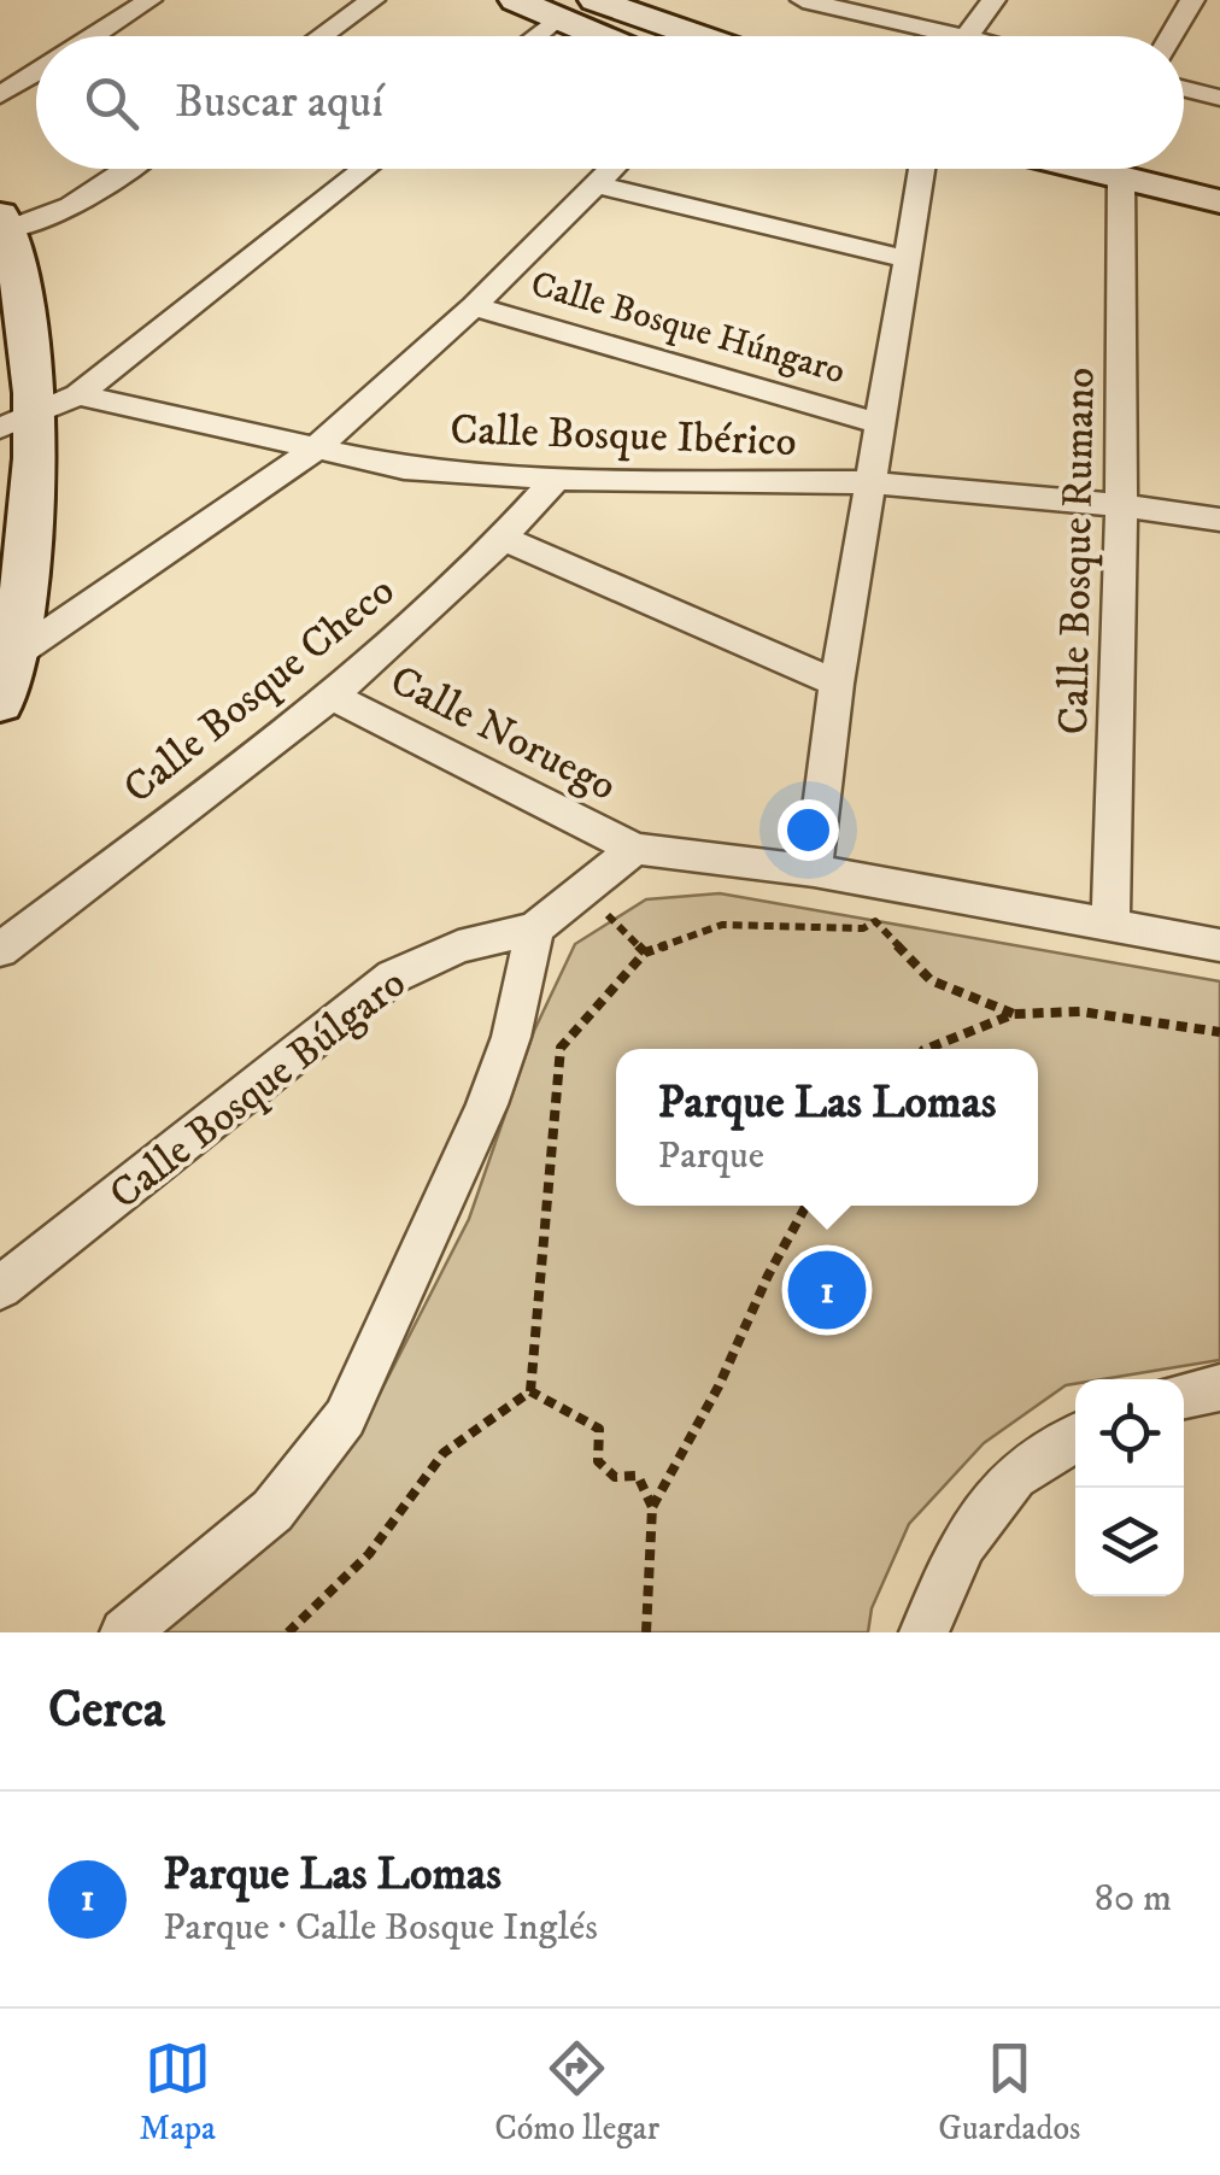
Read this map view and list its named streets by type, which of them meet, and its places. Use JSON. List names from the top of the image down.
{
  "streets": {
    "street": [
      "Calle Bosque Húngaro",
      "Calle Bosque Ibérico",
      "Calle Bosque Rumano",
      "Calle Bosque Checo",
      "Calle Noruego",
      "Calle Bosque Búlgaro"
    ]
  },
  "crossings": [
    ["Calle Bosque Ibérico", "Calle Bosque Rumano"],
    ["Calle Bosque Ibérico", "Calle Bosque Checo"],
    ["Calle Bosque Rumano", "Calle Noruego"],
    ["Calle Bosque Checo", "Calle Noruego"]
  ],
  "page": {
    "search": "Buscar aquí",
    "popup": ["Parque Las Lomas", "Parque"],
    "pins": "1",
    "heading": "Cerca",
    "list": [
      {
        "mark": "1",
        "name": "Parque Las Lomas",
        "note": "Parque · Calle Bosque Inglés",
        "value": "80 m"
      }
    ],
    "nav": ["Mapa", "Cómo llegar", "Guardados"]
  }
}
